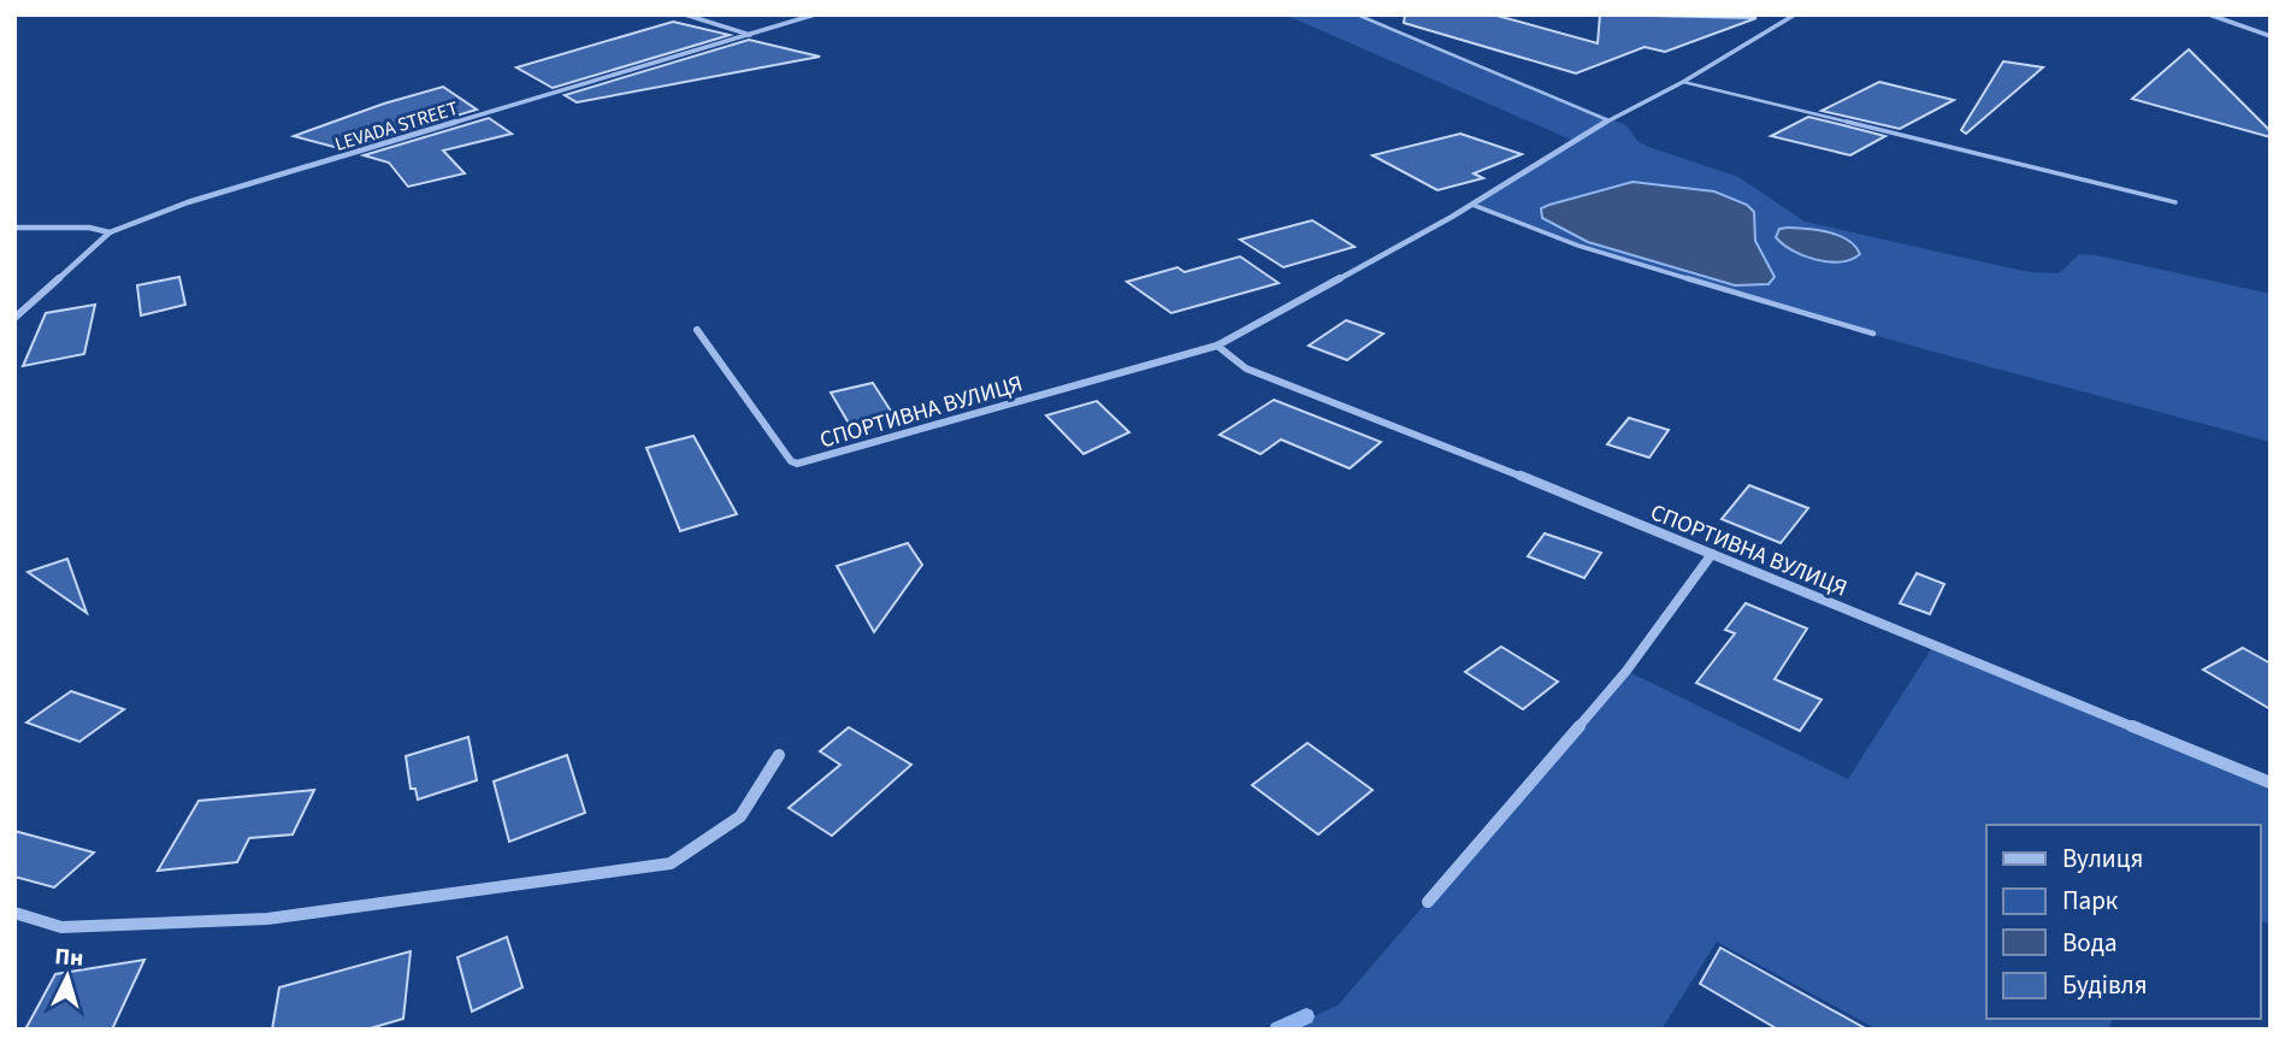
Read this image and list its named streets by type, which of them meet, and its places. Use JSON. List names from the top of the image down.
{
  "streets": {
    "street": ["LEVADA STREET", "СПОРТИВНА ВУЛИЦЯ"]
  },
  "legend": [
    "Вулиця",
    "Парк",
    "Вода",
    "Будівля"
  ],
  "north": "top"
}
